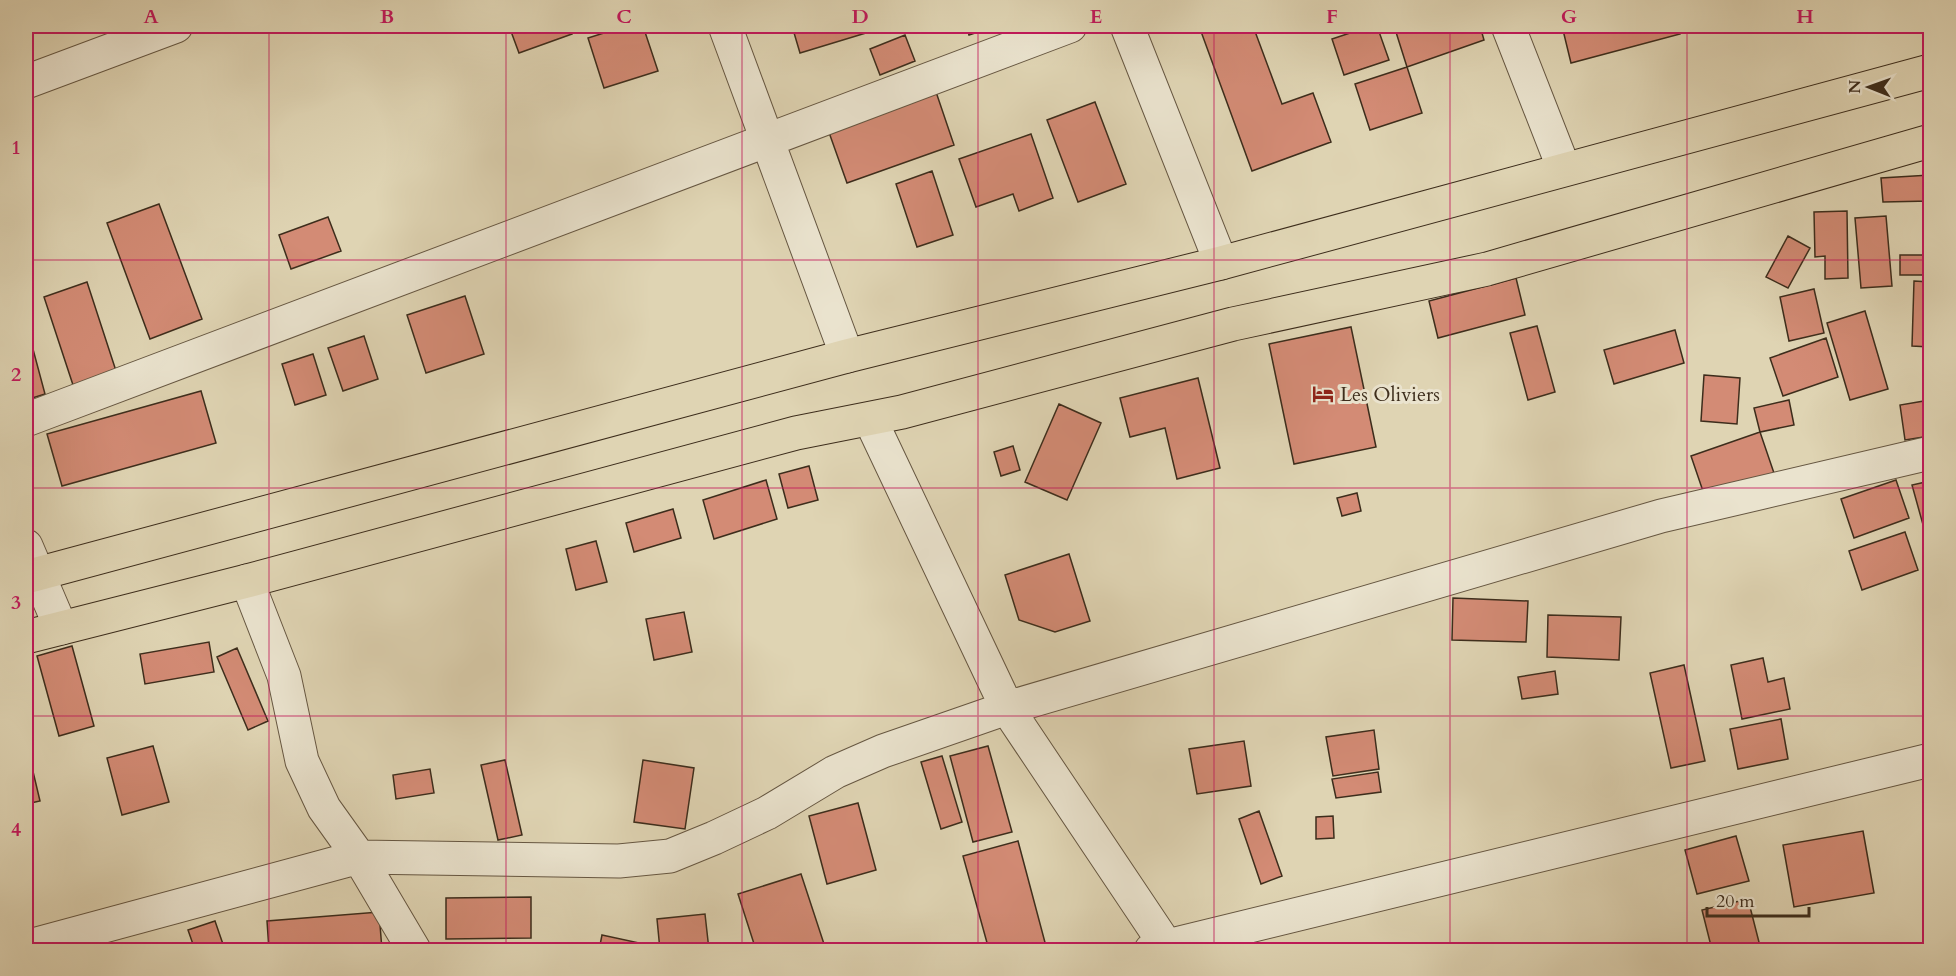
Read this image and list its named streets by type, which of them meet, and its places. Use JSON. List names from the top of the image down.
{
  "places": {
    "hotel": ["Les Oliviers"]
  },
  "scale_bar": "20 m",
  "north": "left",
  "grid": {
    "columns": [
      "A",
      "B",
      "C",
      "D",
      "E",
      "F",
      "G",
      "H"
    ],
    "rows": [
      "1",
      "2",
      "3",
      "4"
    ]
  }
}
